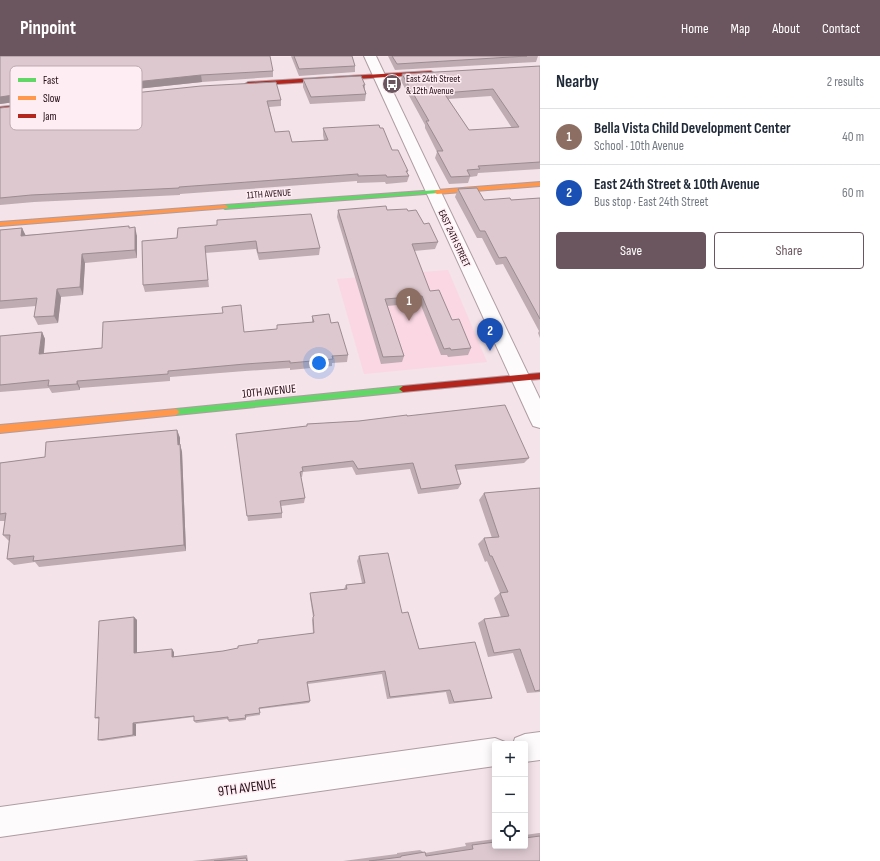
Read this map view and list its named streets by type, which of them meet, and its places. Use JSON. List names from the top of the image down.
{
  "streets": {
    "street": [
      "11TH AVENUE",
      "EAST 24TH STREET",
      "10TH AVENUE",
      "9TH AVENUE"
    ]
  },
  "crossings": [
    ["11TH AVENUE", "EAST 24TH STREET"],
    ["EAST 24TH STREET", "10TH AVENUE"]
  ],
  "places": {
    "bus stop": ["East 24th Street & 12th Avenue"]
  },
  "legend": ["Fast", "Slow", "Jam"],
  "page": {
    "header": "Pinpoint",
    "nav": [
      "Home",
      "Map",
      "About",
      "Contact"
    ],
    "heading": ["Nearby", "2 results"],
    "list": [
      {
        "mark": "1",
        "name": "Bella Vista Child Development Center",
        "note": "School · 10th Avenue",
        "value": "40 m"
      },
      {
        "mark": "2",
        "name": "East 24th Street & 10th Avenue",
        "note": "Bus stop · East 24th Street",
        "value": "60 m"
      }
    ],
    "buttons": ["Save", "Share"],
    "pins": ["1", "2"],
    "map_buttons": ["+", "−"]
  }
}
